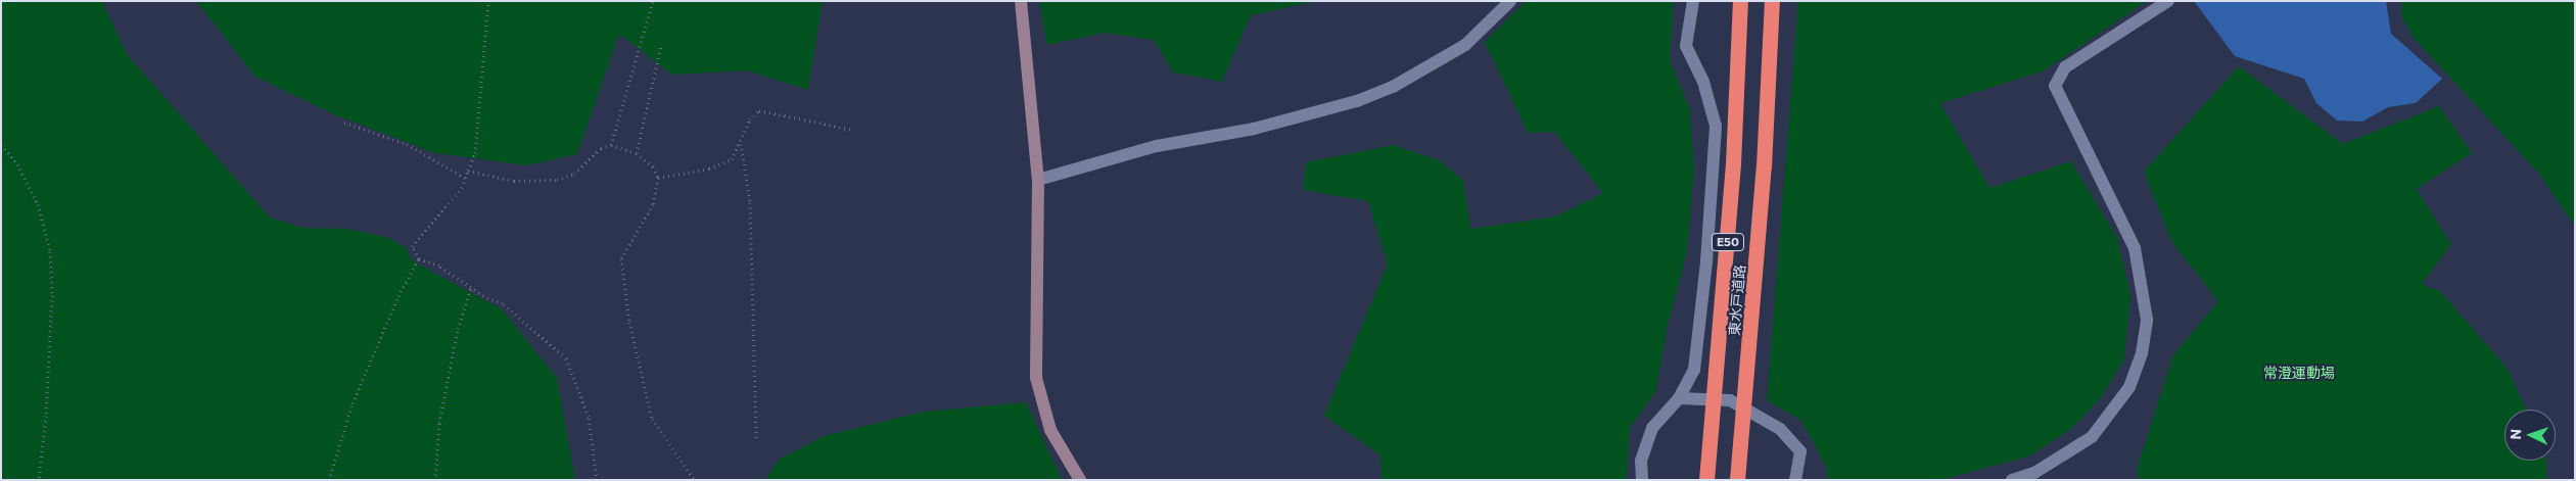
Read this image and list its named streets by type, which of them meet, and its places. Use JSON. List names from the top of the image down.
{
  "streets": {
    "highway": ["E50", "東水戸道路"]
  },
  "parks": ["常澄運動場"],
  "north": "left"
}
